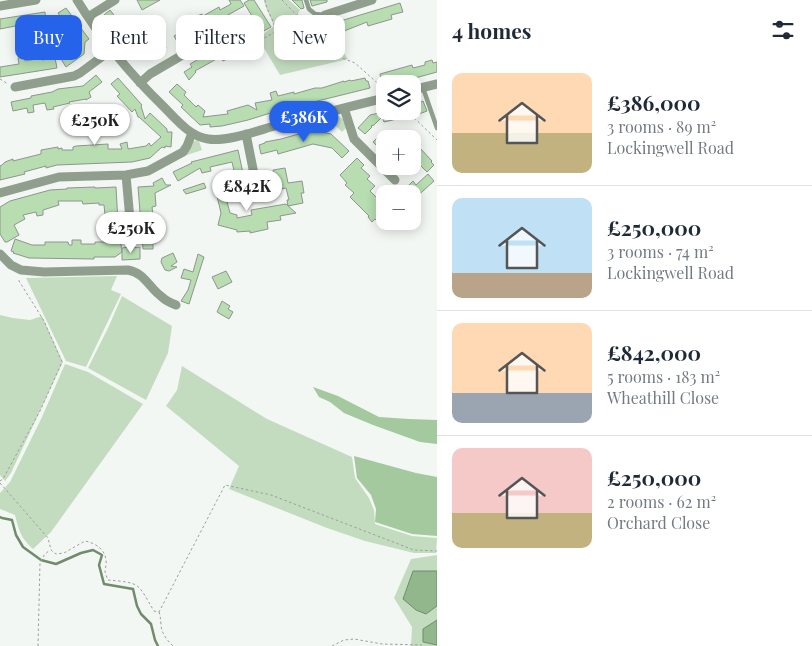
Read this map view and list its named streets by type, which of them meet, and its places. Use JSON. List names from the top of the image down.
{
  "page": {
    "heading": "4 homes",
    "chip": [
      "Buy",
      "Rent",
      "Filters",
      "New"
    ],
    "list": [
      {
        "name": "£386,000",
        "note": "3 rooms · 89 m² · Lockingwell Road"
      },
      {
        "name": "£250,000",
        "note": "3 rooms · 74 m² · Lockingwell Road"
      },
      {
        "name": "£842,000",
        "note": "5 rooms · 183 m² · Wheathill Close"
      },
      {
        "name": "£250,000",
        "note": "2 rooms · 62 m² · Orchard Close"
      }
    ],
    "map_buttons": ["+", "−"],
    "price": [
      "£386K",
      "£250K",
      "£842K",
      "£250K"
    ]
  }
}
